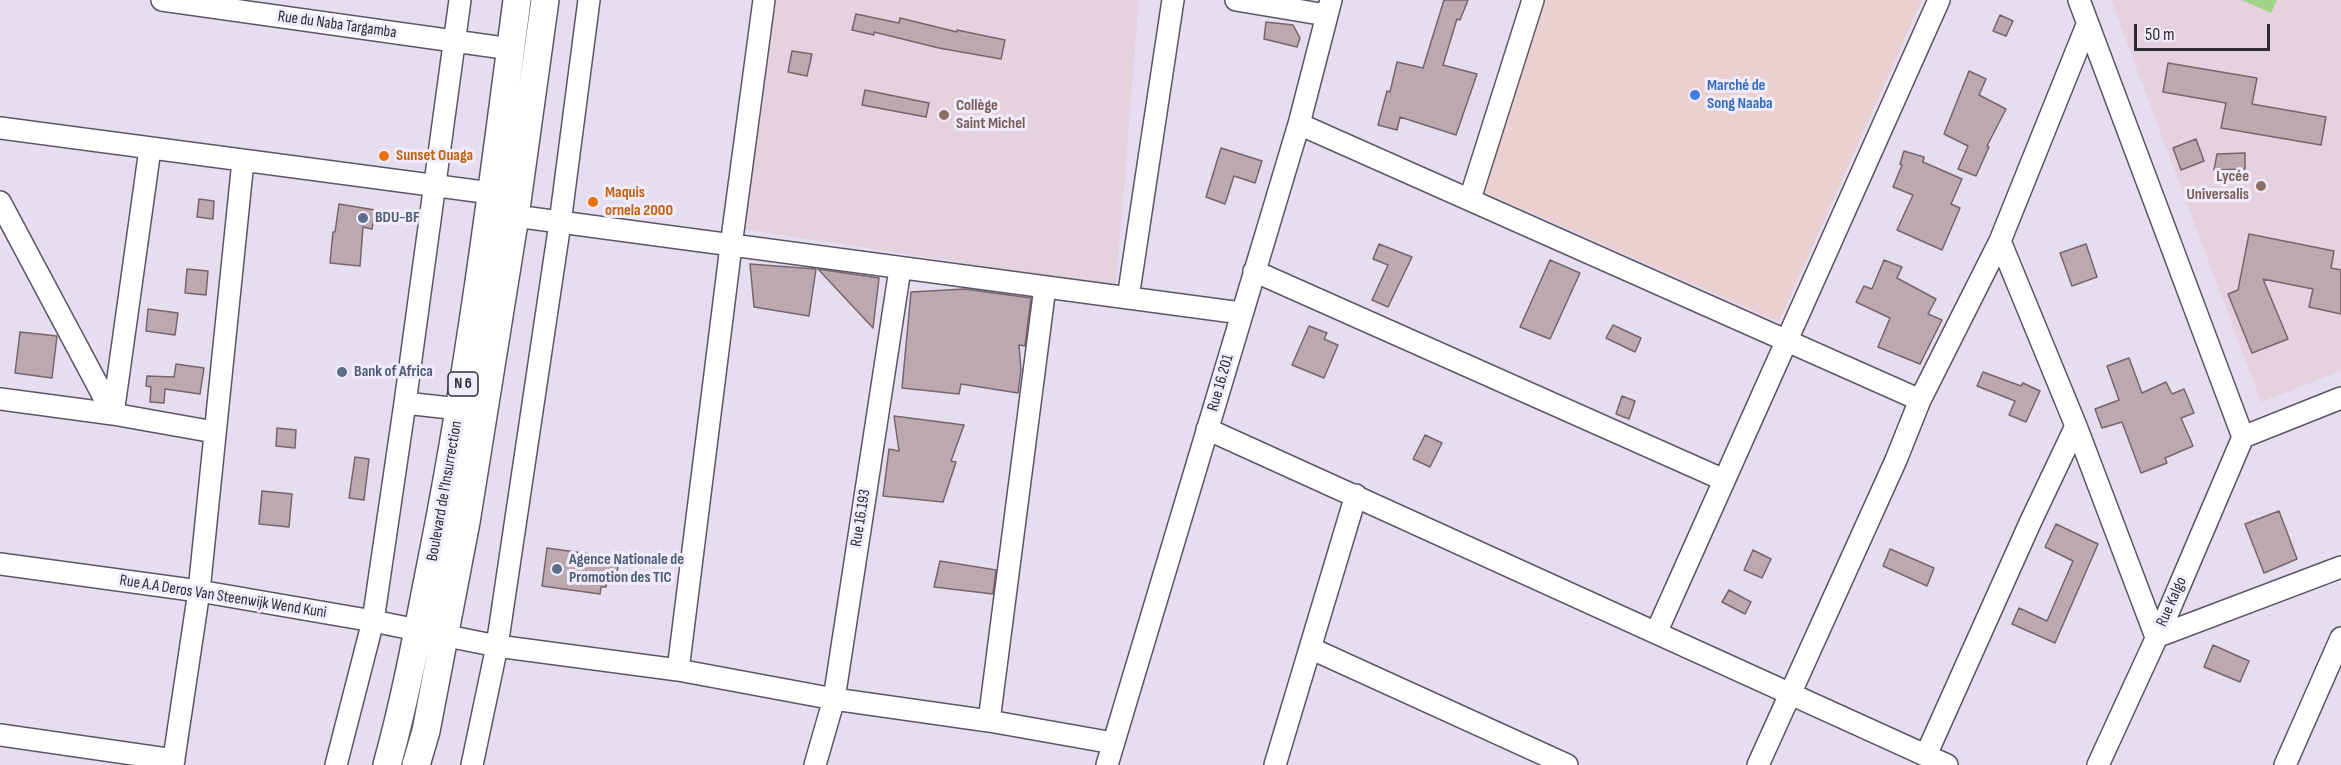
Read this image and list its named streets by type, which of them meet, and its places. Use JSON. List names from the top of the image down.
{
  "streets": {
    "main road": ["N 6", "Boulevard de l'Insurrection"],
    "street": [
      "Rue du Naba Targamba",
      "Rue 16.201",
      "Rue 16.193",
      "Rue A.A Deros Van Steenwijk Wend Kuni",
      "Rue Kalgo"
    ]
  },
  "crossings": [
    ["Rue du Naba Targamba", "Boulevard de l'Insurrection"],
    ["Rue 16.201", "Rue A.A Deros Van Steenwijk Wend Kuni"],
    ["Boulevard de l'Insurrection", "Rue A.A Deros Van Steenwijk Wend Kuni"],
    ["Rue 16.193", "Rue A.A Deros Van Steenwijk Wend Kuni"]
  ],
  "places": [
    "Marché de Song Naaba",
    "Collège Saint Michel",
    "Sunset Ouaga",
    "Lycée Universalis",
    "Maquis ornela 2000",
    "BDU-BF",
    "Bank of Africa",
    "Agence Nationale de Promotion des TIC"
  ],
  "scale_bar": "50 m"
}
